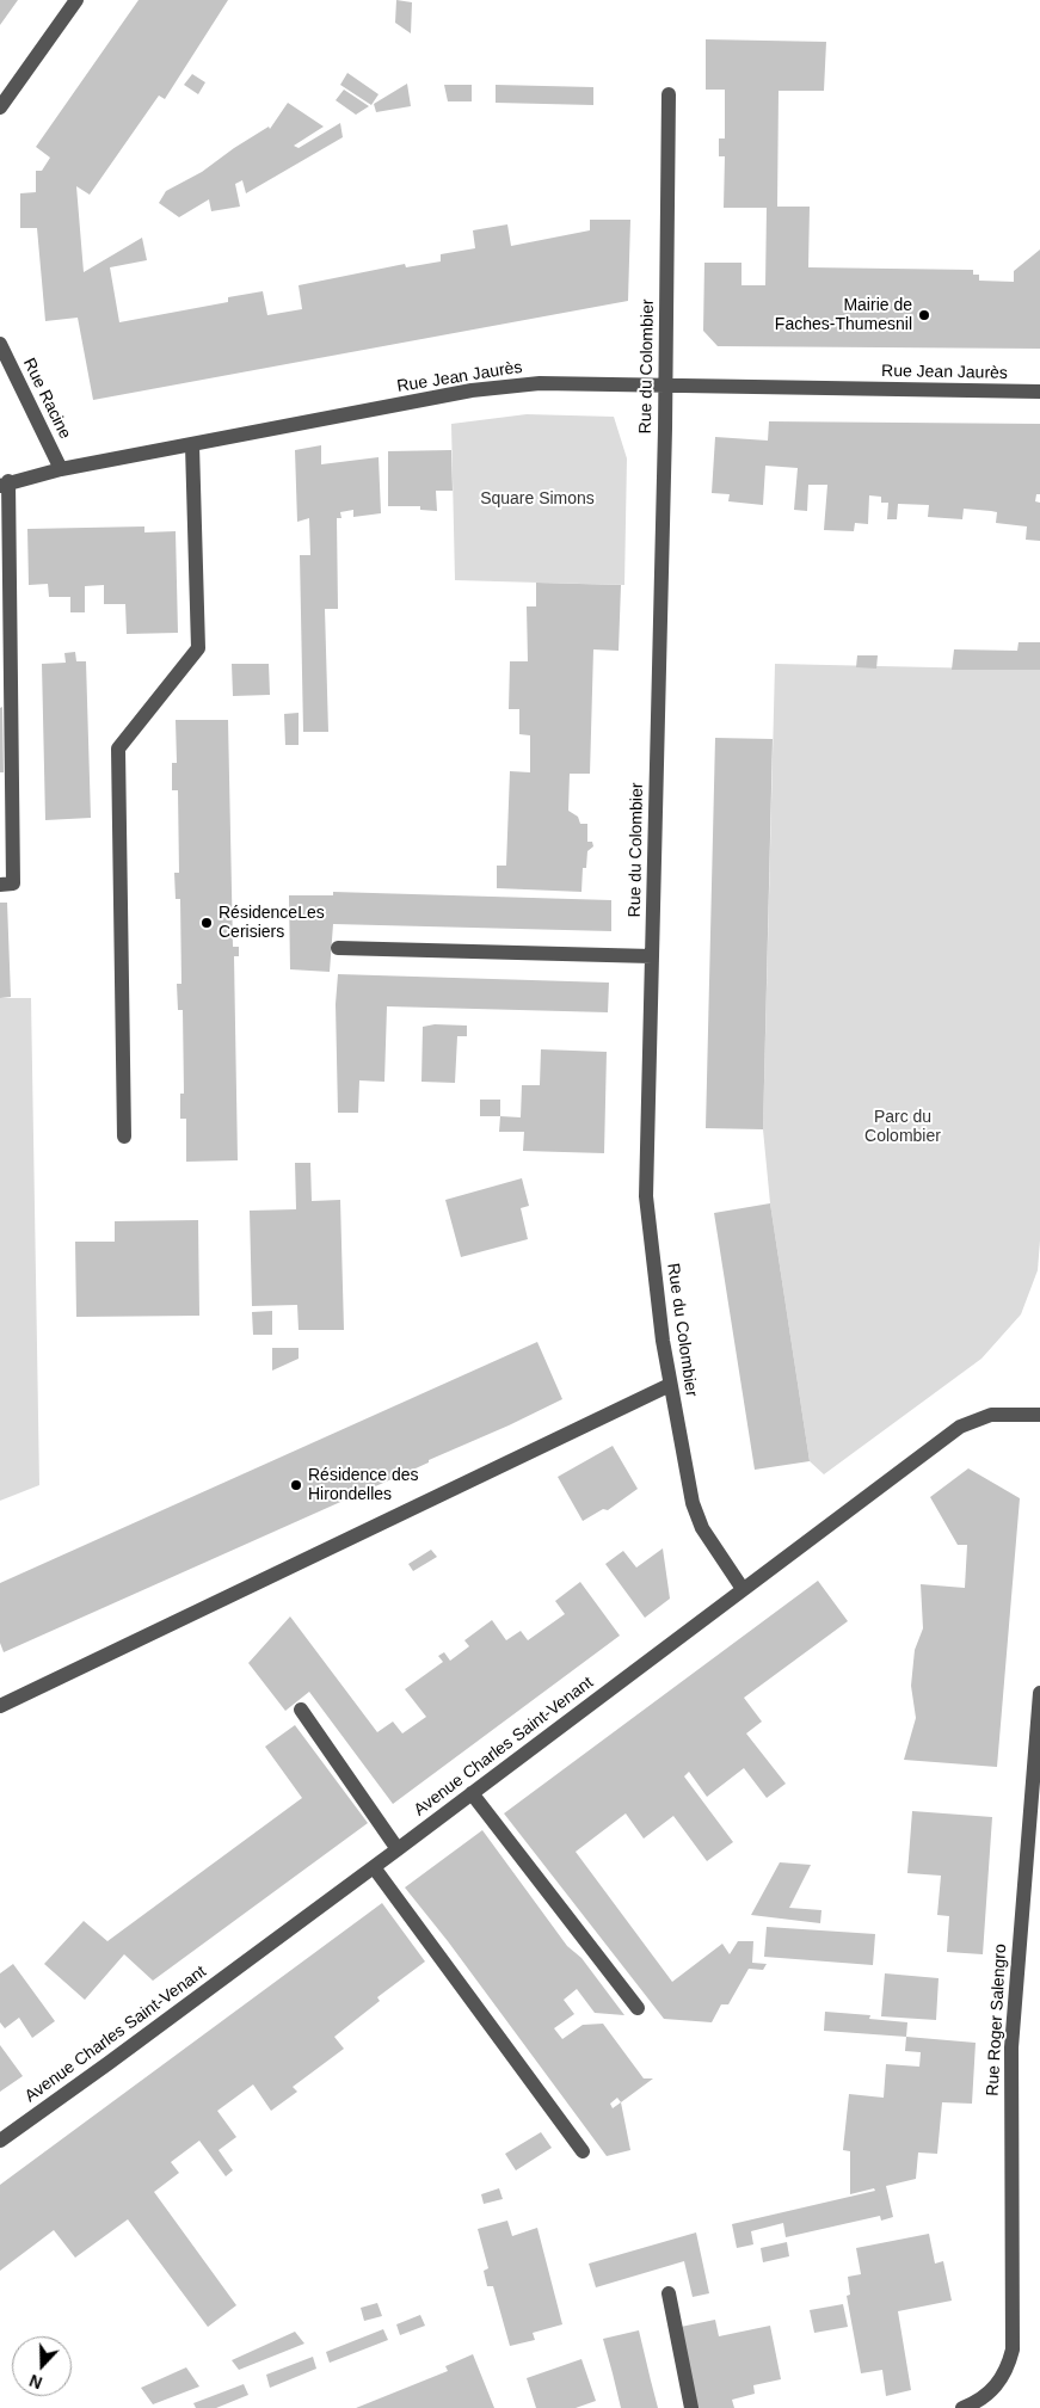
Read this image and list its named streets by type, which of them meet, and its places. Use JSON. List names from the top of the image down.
{
  "streets": {
    "street": [
      "Rue du Colombier",
      "Rue Jean Jaurès",
      "Rue Racine",
      "Avenue Charles Saint-Venant",
      "Rue Roger Salengro"
    ]
  },
  "crossings": [
    ["Rue du Colombier", "Rue Jean Jaurès"],
    ["Rue du Colombier", "Avenue Charles Saint-Venant"],
    ["Rue Jean Jaurès", "Rue Racine"]
  ],
  "parks": ["Square Simons", "Parc du Colombier"],
  "places": ["Mairie de Faches-Thumesnil", "RésidenceLes Cerisiers", "Résidence des Hirondelles"],
  "north": "bottom"
}
